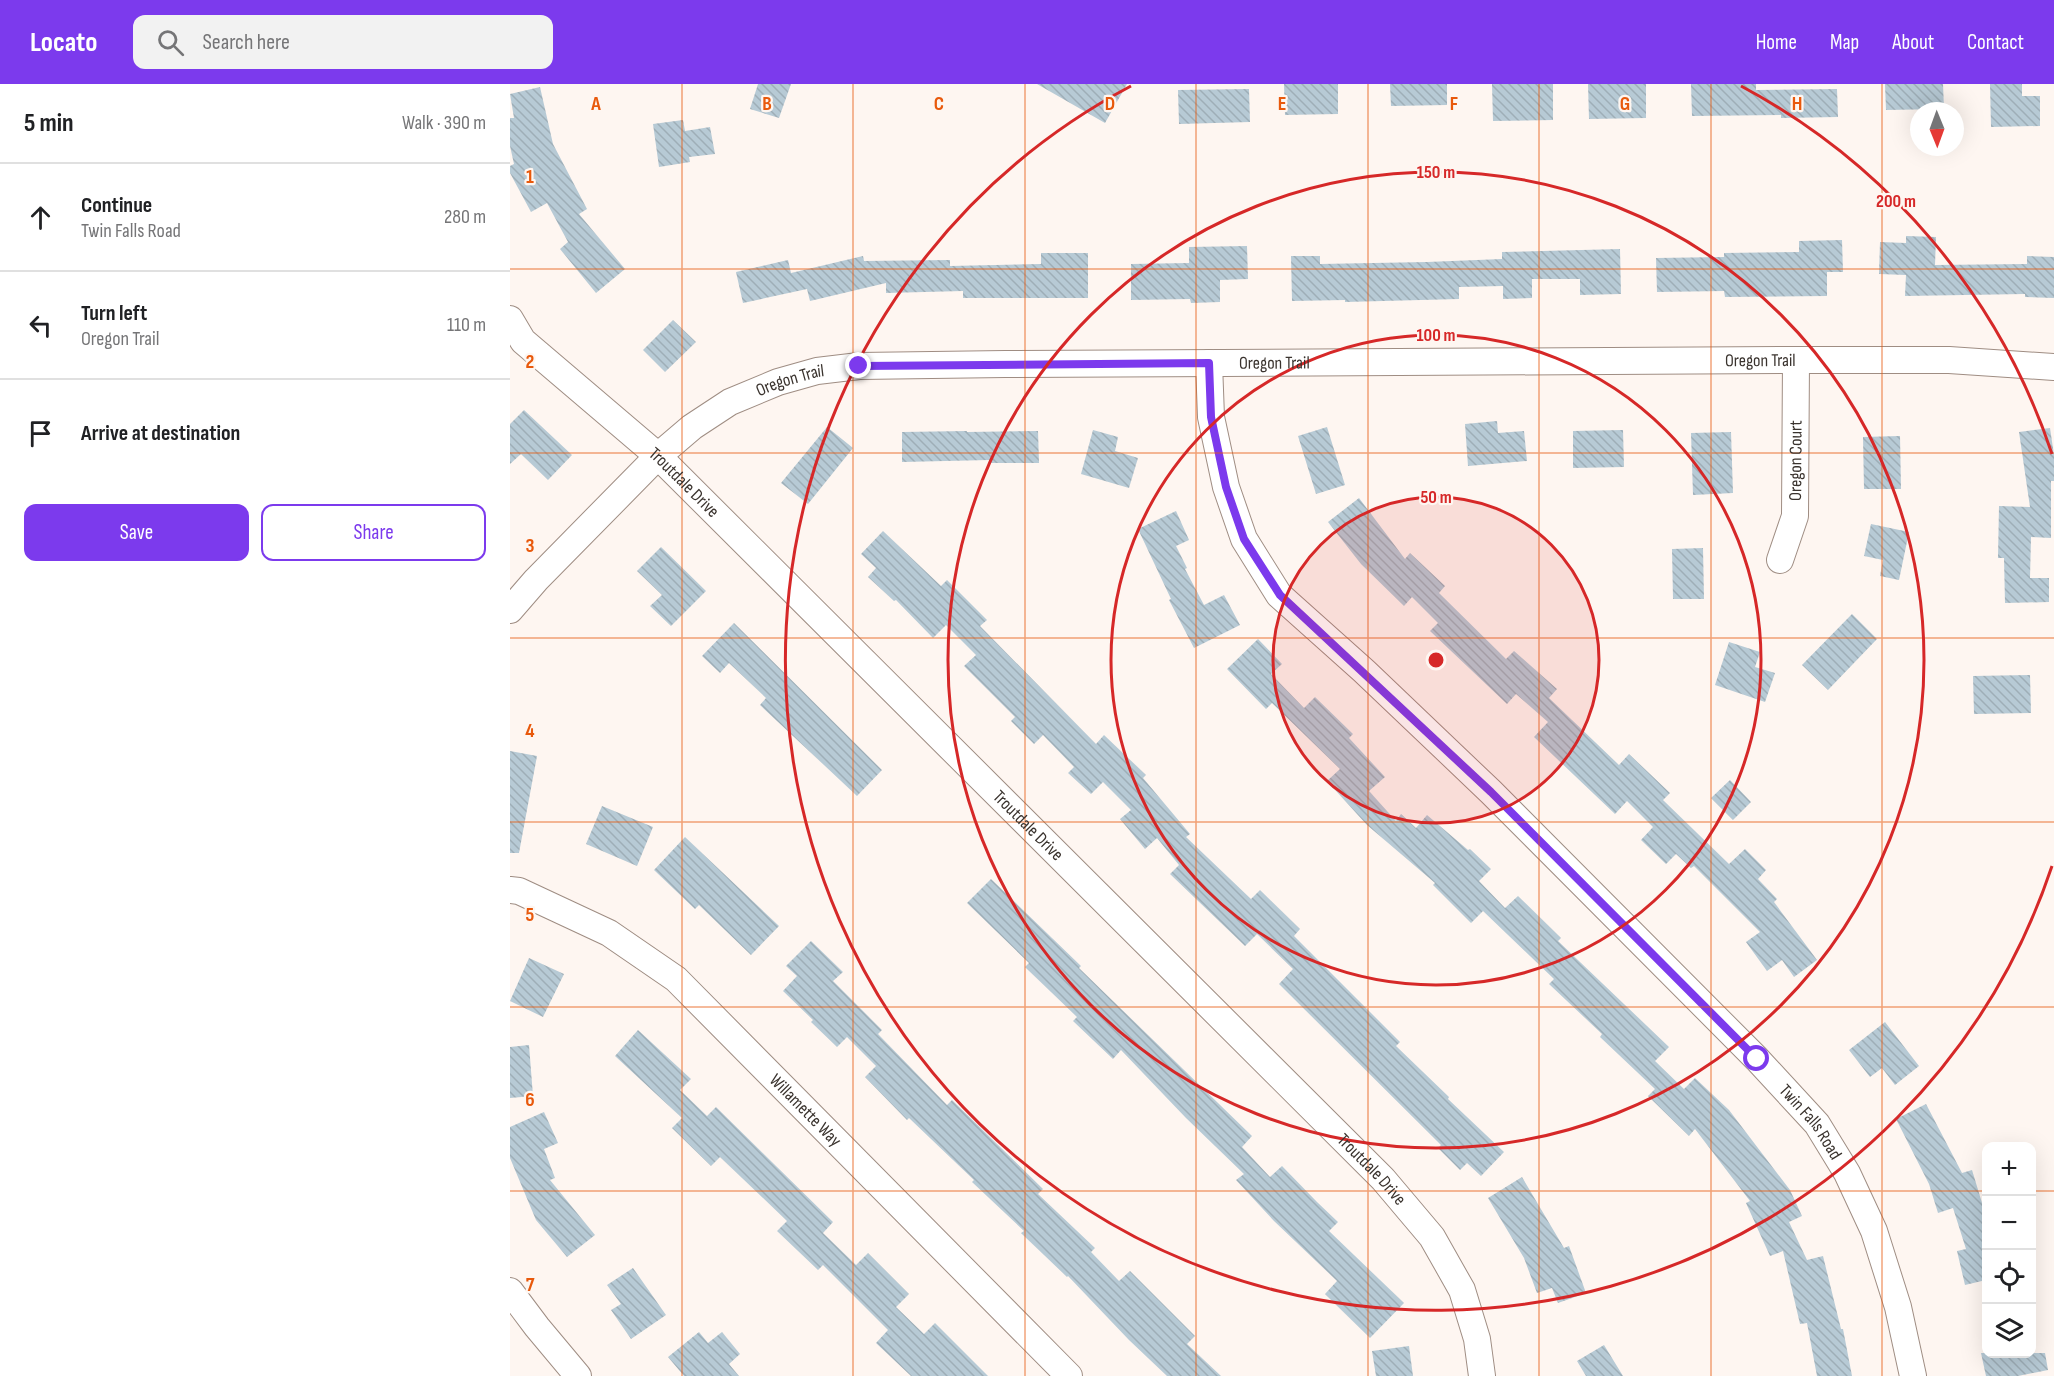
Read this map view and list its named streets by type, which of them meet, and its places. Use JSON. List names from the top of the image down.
{
  "streets": {
    "street": [
      "Oregon Trail",
      "Oregon Court",
      "Troutdale Drive",
      "Willamette Way",
      "Twin Falls Road"
    ]
  },
  "crossings": [
    ["Oregon Trail", "Oregon Court"],
    ["Oregon Trail", "Troutdale Drive"],
    ["Oregon Trail", "Twin Falls Road"]
  ],
  "north": "bottom",
  "page": {
    "header": "Locato",
    "search": "Search here",
    "nav": [
      "Home",
      "Map",
      "About",
      "Contact"
    ],
    "heading": ["5 min", "Walk · 390 m"],
    "list": [
      ["Continue", "Twin Falls Road", "280 m"],
      ["Turn left", "Oregon Trail", "110 m"],
      "Arrive at destination"
    ],
    "buttons": ["Save", "Share"],
    "map_buttons": ["+", "−"]
  },
  "grid": {
    "columns": [
      "A",
      "B",
      "C",
      "D",
      "E",
      "F",
      "G",
      "H"
    ],
    "rows": [
      "1",
      "2",
      "3",
      "4",
      "5",
      "6",
      "7"
    ]
  },
  "rings": [
    "150 m",
    "200 m",
    "100 m",
    "50 m"
  ]
}
